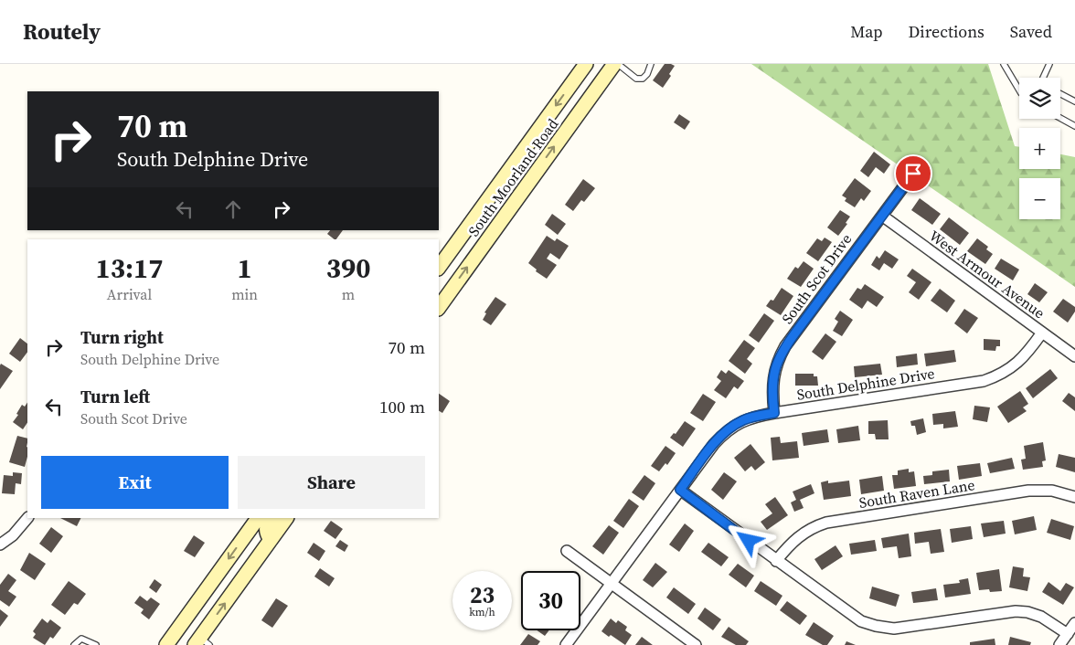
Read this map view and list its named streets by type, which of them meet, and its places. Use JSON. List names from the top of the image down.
{
  "streets": {
    "main road": ["South Moorland Road"],
    "street": [
      "West Armour Avenue",
      "South Scot Drive",
      "South Delphine Drive",
      "South Raven Lane"
    ]
  },
  "crossings": [
    ["West Armour Avenue", "South Scot Drive"],
    ["West Armour Avenue", "South Delphine Drive"],
    ["South Scot Drive", "South Delphine Drive"]
  ],
  "page": {
    "header": "Routely",
    "nav": ["Map", "Directions", "Saved"],
    "map_buttons": ["+", "−"],
    "turn": ["70 m", "South Delphine Drive"],
    "eta": [
      "13:17",
      "Arrival",
      "1",
      "min",
      "390",
      "m"
    ],
    "list": [
      {
        "name": "Turn right",
        "note": "South Delphine Drive",
        "value": "70 m"
      },
      {
        "name": "Turn left",
        "note": "South Scot Drive",
        "value": "100 m"
      }
    ],
    "buttons": ["Exit", "Share"],
    "speed": "23 km/h",
    "limit": "30"
  }
}
